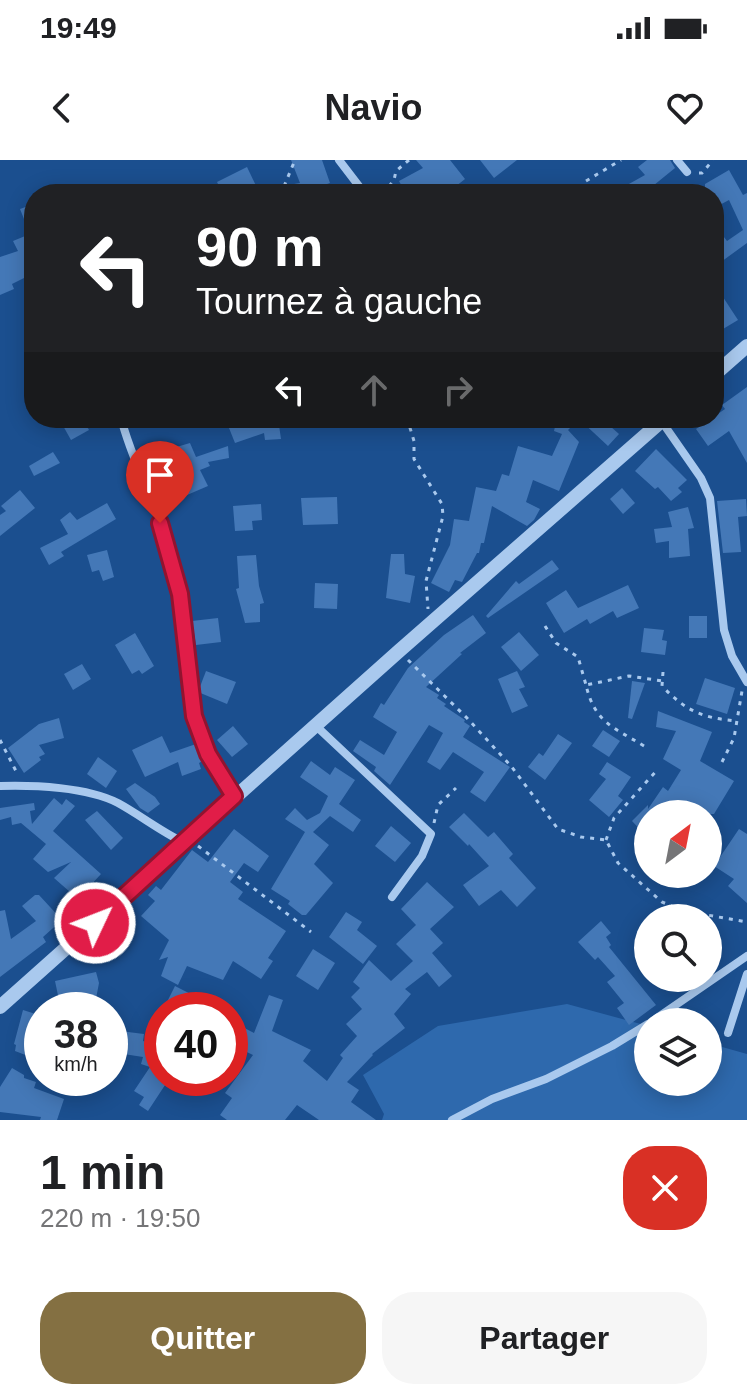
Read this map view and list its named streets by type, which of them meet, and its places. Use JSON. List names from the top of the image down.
{
  "north": "top right",
  "page": {
    "status": "19:49",
    "header": "Navio",
    "turn": ["90 m", "Tournez à gauche"],
    "speed": "38 km/h",
    "limit": "40",
    "heading": ["1 min", "220 m · 19:50"],
    "buttons": ["Quitter", "Partager"]
  }
}
